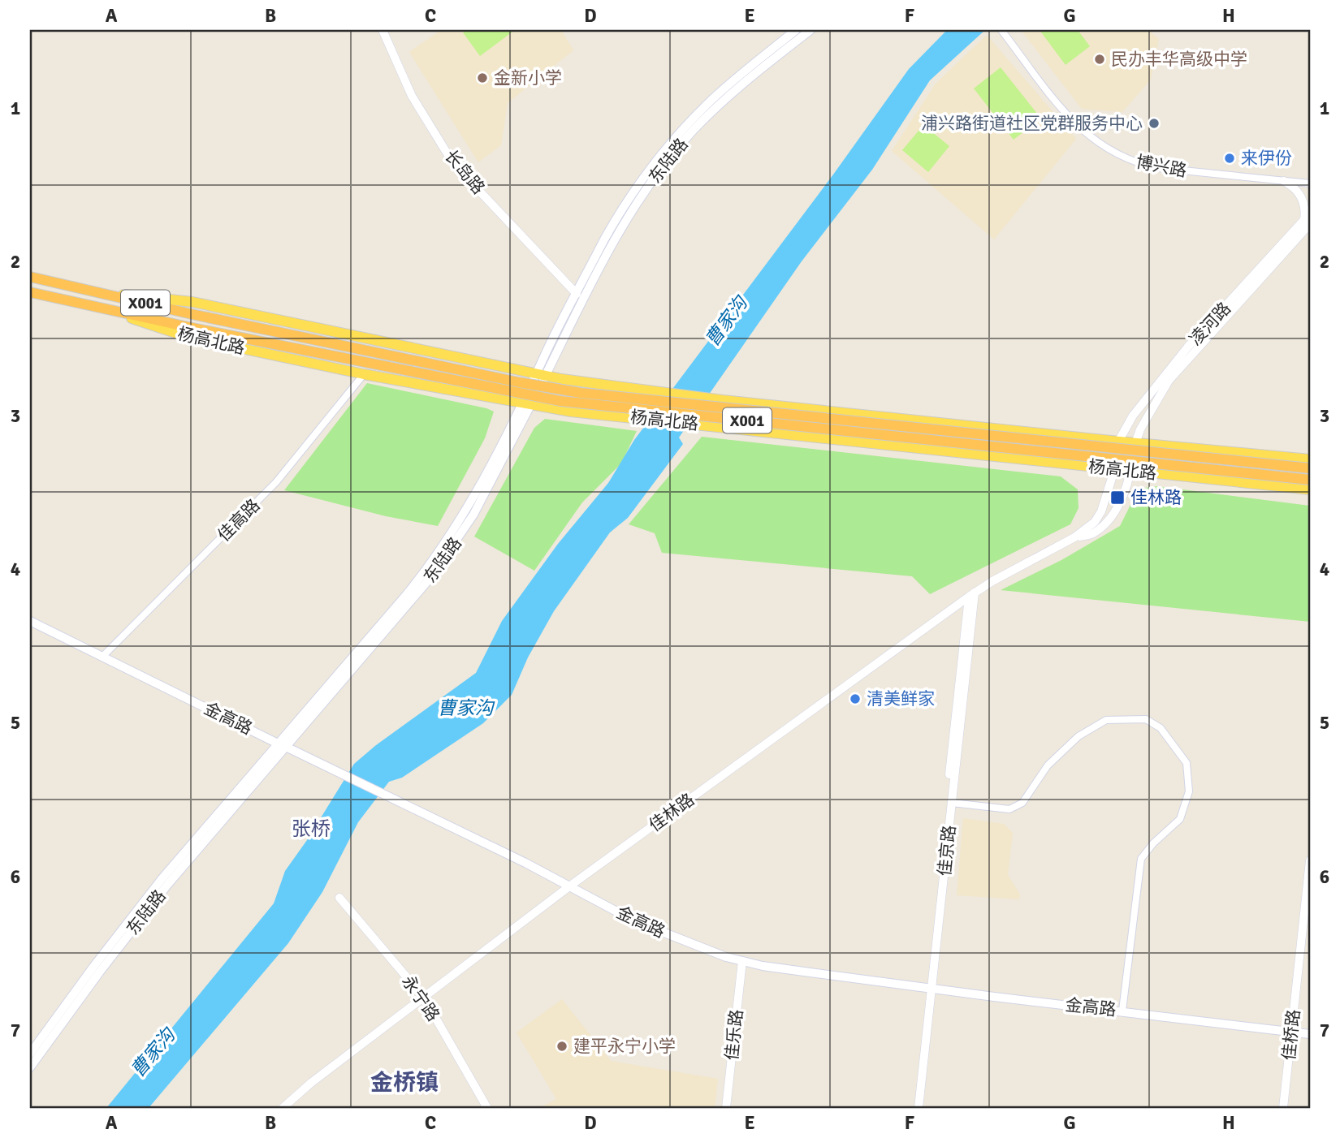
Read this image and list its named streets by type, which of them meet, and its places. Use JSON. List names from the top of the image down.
{
  "streets": {
    "highway": ["X001", "杨高北路"],
    "main road": ["东陆路", "金高路"],
    "street": [
      "博兴路",
      "长岛路",
      "凌河路",
      "佳高路",
      "佳林路",
      "佳京路",
      "永宁路",
      "佳乐路",
      "佳桥路"
    ]
  },
  "crossings": [
    ["东陆路", "长岛路"],
    ["东陆路", "杨高北路"],
    ["东陆路", "金高路"],
    ["凌河路", "杨高北路"],
    ["凌河路", "佳林路"],
    ["杨高北路", "佳高路"],
    ["杨高北路", "佳林路"],
    ["佳高路", "金高路"],
    ["金高路", "佳林路"],
    ["金高路", "佳京路"],
    ["金高路", "佳乐路"],
    ["金高路", "佳桥路"],
    ["佳林路", "佳京路"],
    ["佳林路", "永宁路"]
  ],
  "districts": ["张桥", "金桥镇"],
  "water": ["曹家沟"],
  "places": {
    "other": [
      "民办丰华高级中学",
      "金新小学",
      "浦兴路街道社区党群服务中心",
      "来伊份",
      "清美鲜家",
      "建平永宁小学"
    ],
    "transit": ["佳林路"]
  },
  "grid": {
    "columns": [
      "A",
      "B",
      "C",
      "D",
      "E",
      "F",
      "G",
      "H"
    ],
    "rows": [
      "1",
      "2",
      "3",
      "4",
      "5",
      "6",
      "7"
    ]
  }
}
